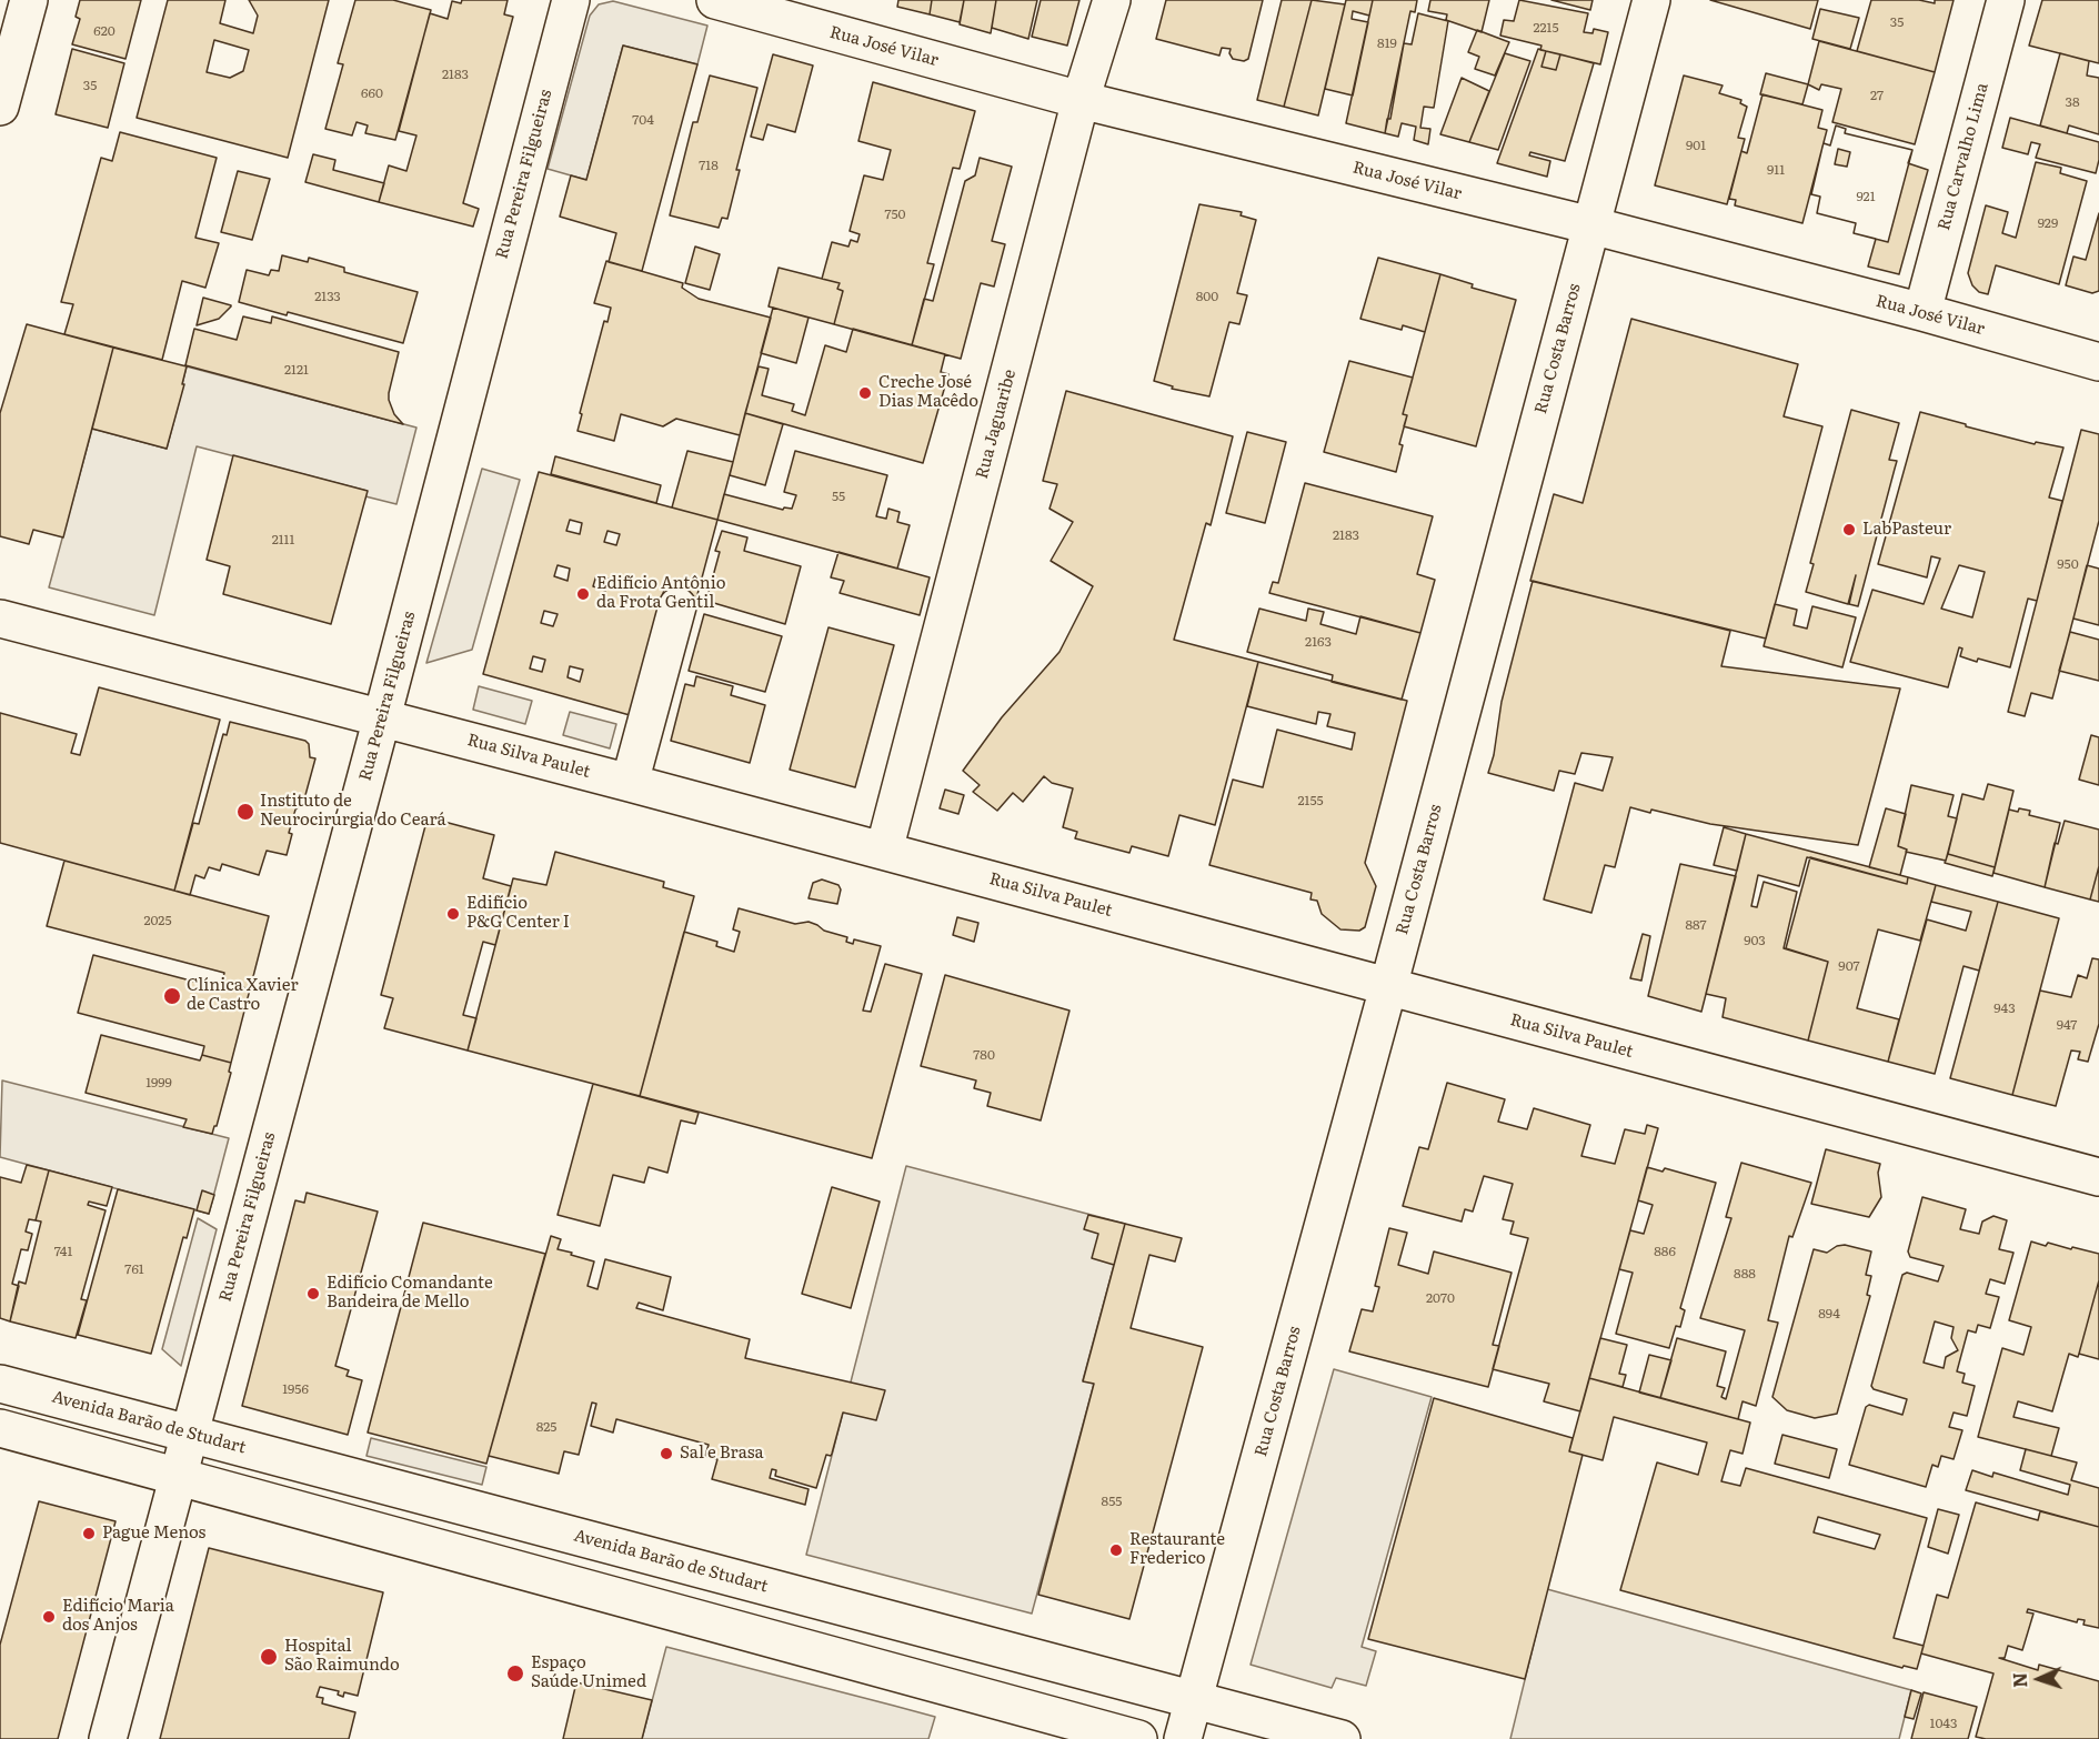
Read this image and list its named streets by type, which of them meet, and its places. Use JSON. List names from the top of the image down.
{
  "streets": {
    "street": [
      "Rua José Vilar",
      "Rua Carvalho Lima",
      "Rua Pereira Filgueiras",
      "Rua Costa Barros",
      "Rua Jaguaribe",
      "Rua Silva Paulet",
      "Avenida Barão de Studart"
    ]
  },
  "crossings": [
    ["Rua José Vilar", "Rua Carvalho Lima"],
    ["Rua José Vilar", "Rua Costa Barros"],
    ["Rua José Vilar", "Rua Jaguaribe"],
    ["Rua Pereira Filgueiras", "Rua Silva Paulet"],
    ["Rua Pereira Filgueiras", "Avenida Barão de Studart"],
    ["Rua Costa Barros", "Rua Silva Paulet"],
    ["Rua Costa Barros", "Avenida Barão de Studart"],
    ["Rua Jaguaribe", "Rua Silva Paulet"]
  ],
  "places": [
    "Creche José Dias Macêdo",
    "LabPasteur",
    "Edifício Antônio da Frota Gentil",
    "Instituto de Neurocirurgia do Ceará",
    "Edifício P&G Center I",
    "Clínica Xavier de Castro",
    "Edifício Comandante Bandeira de Mello",
    "Sal e Brasa",
    "Pague Menos",
    "Restaurante Frederico",
    "Edifício Maria dos Anjos",
    "Hospital São Raimundo",
    "Espaço Saúde Unimed"
  ],
  "house_numbers": [
    "35",
    "2215",
    "620",
    "819",
    "2183",
    "35",
    "660",
    "27",
    "38",
    "704",
    "901",
    "718",
    "911",
    "921",
    "750",
    "929",
    "2133",
    "800",
    "2121",
    "55",
    "2183",
    "2111",
    "950",
    "2163",
    "2155",
    "2025",
    "887",
    "903",
    "907",
    "943",
    "947",
    "780",
    "1999",
    "741",
    "886",
    "761",
    "888",
    "2070",
    "894",
    "1956",
    "825",
    "855",
    "1043"
  ],
  "north": "left"
}
